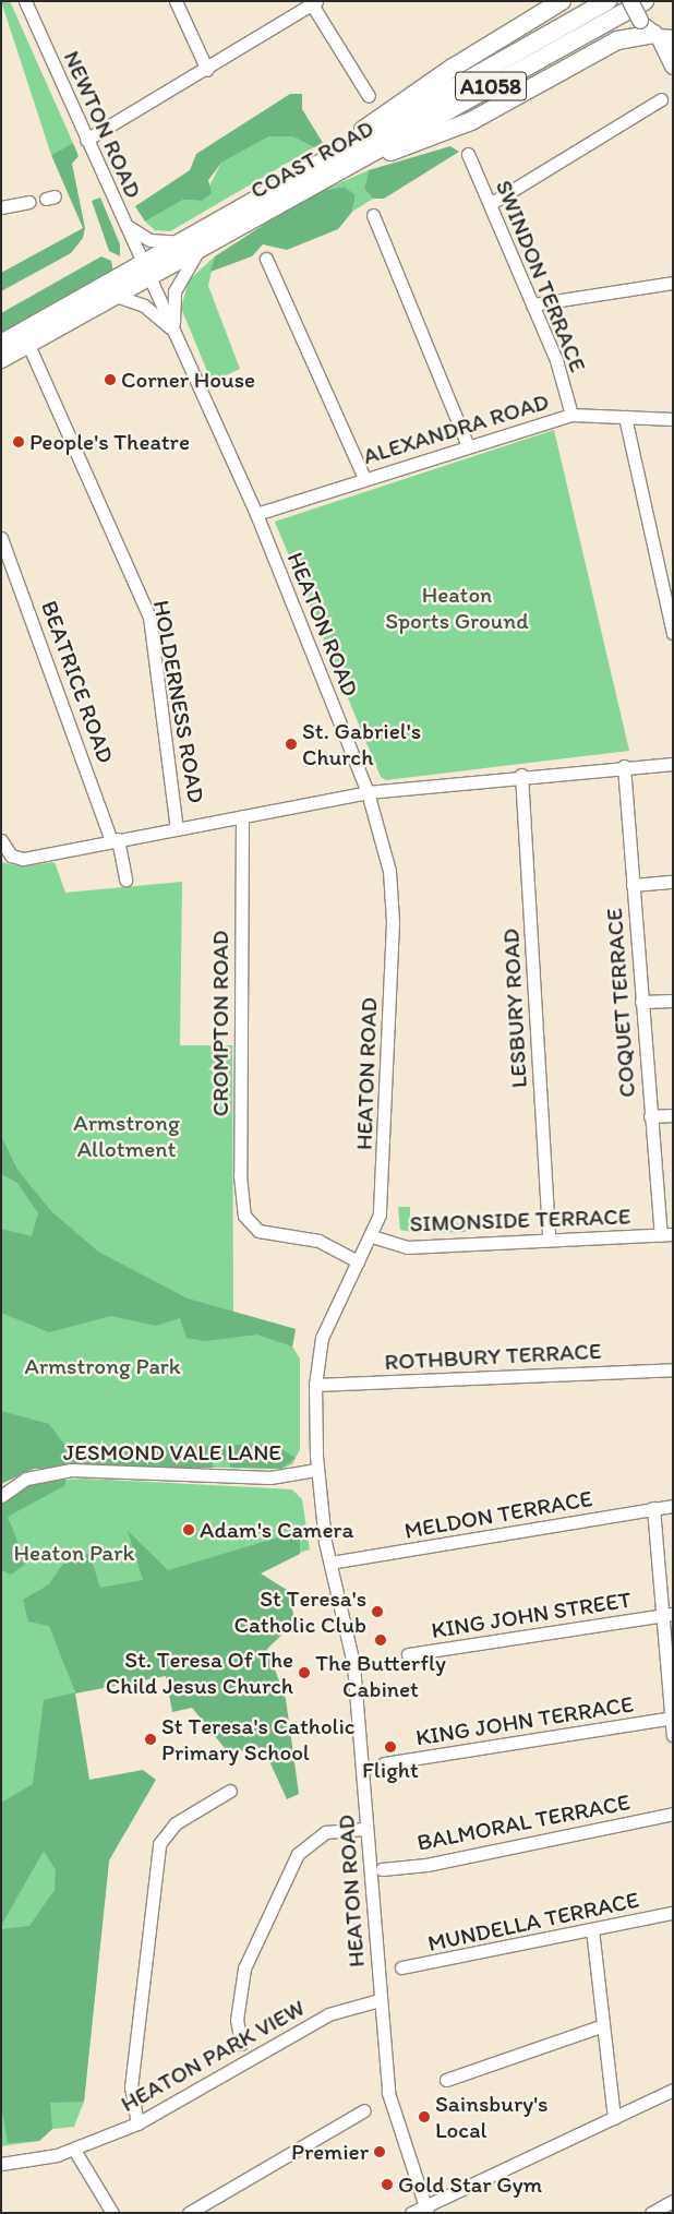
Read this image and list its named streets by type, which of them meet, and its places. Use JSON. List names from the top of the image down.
{
  "streets": {
    "highway": ["A1058", "COAST ROAD"],
    "street": [
      "NEWTON ROAD",
      "SWINDON TERRACE",
      "ALEXANDRA ROAD",
      "HEATON ROAD",
      "BEATRICE ROAD",
      "HOLDERNESS ROAD",
      "COQUET TERRACE",
      "LESBURY ROAD",
      "CROMPTON ROAD",
      "SIMONSIDE TERRACE",
      "ROTHBURY TERRACE",
      "JESMOND VALE LANE",
      "MELDON TERRACE",
      "KING JOHN STREET",
      "KING JOHN TERRACE",
      "BALMORAL TERRACE",
      "MUNDELLA TERRACE",
      "HEATON PARK VIEW"
    ]
  },
  "crossings": [
    ["NEWTON ROAD", "COAST ROAD"],
    ["NEWTON ROAD", "HEATON ROAD"],
    ["COAST ROAD", "HEATON ROAD"],
    ["COAST ROAD", "HOLDERNESS ROAD"],
    ["SWINDON TERRACE", "ALEXANDRA ROAD"],
    ["ALEXANDRA ROAD", "HEATON ROAD"],
    ["HEATON ROAD", "CROMPTON ROAD"],
    ["HEATON ROAD", "SIMONSIDE TERRACE"],
    ["HEATON ROAD", "ROTHBURY TERRACE"],
    ["HEATON ROAD", "JESMOND VALE LANE"],
    ["HEATON ROAD", "MELDON TERRACE"],
    ["HEATON ROAD", "HEATON PARK VIEW"],
    ["COQUET TERRACE", "SIMONSIDE TERRACE"],
    ["LESBURY ROAD", "SIMONSIDE TERRACE"]
  ],
  "parks": [
    "Heaton Sports Ground",
    "Armstrong Allotment",
    "Armstrong Park",
    "Heaton Park"
  ],
  "places": [
    "Corner House",
    "People's Theatre",
    "St. Gabriel's Church",
    "Adam's Camera",
    "St Teresa's Catholic Club",
    "The Butterfly Cabinet",
    "St. Teresa Of The Child Jesus Church",
    "St Teresa's Catholic Primary School",
    "Flight",
    "Sainsbury's Local",
    "Premier",
    "Gold Star Gym"
  ]
}
